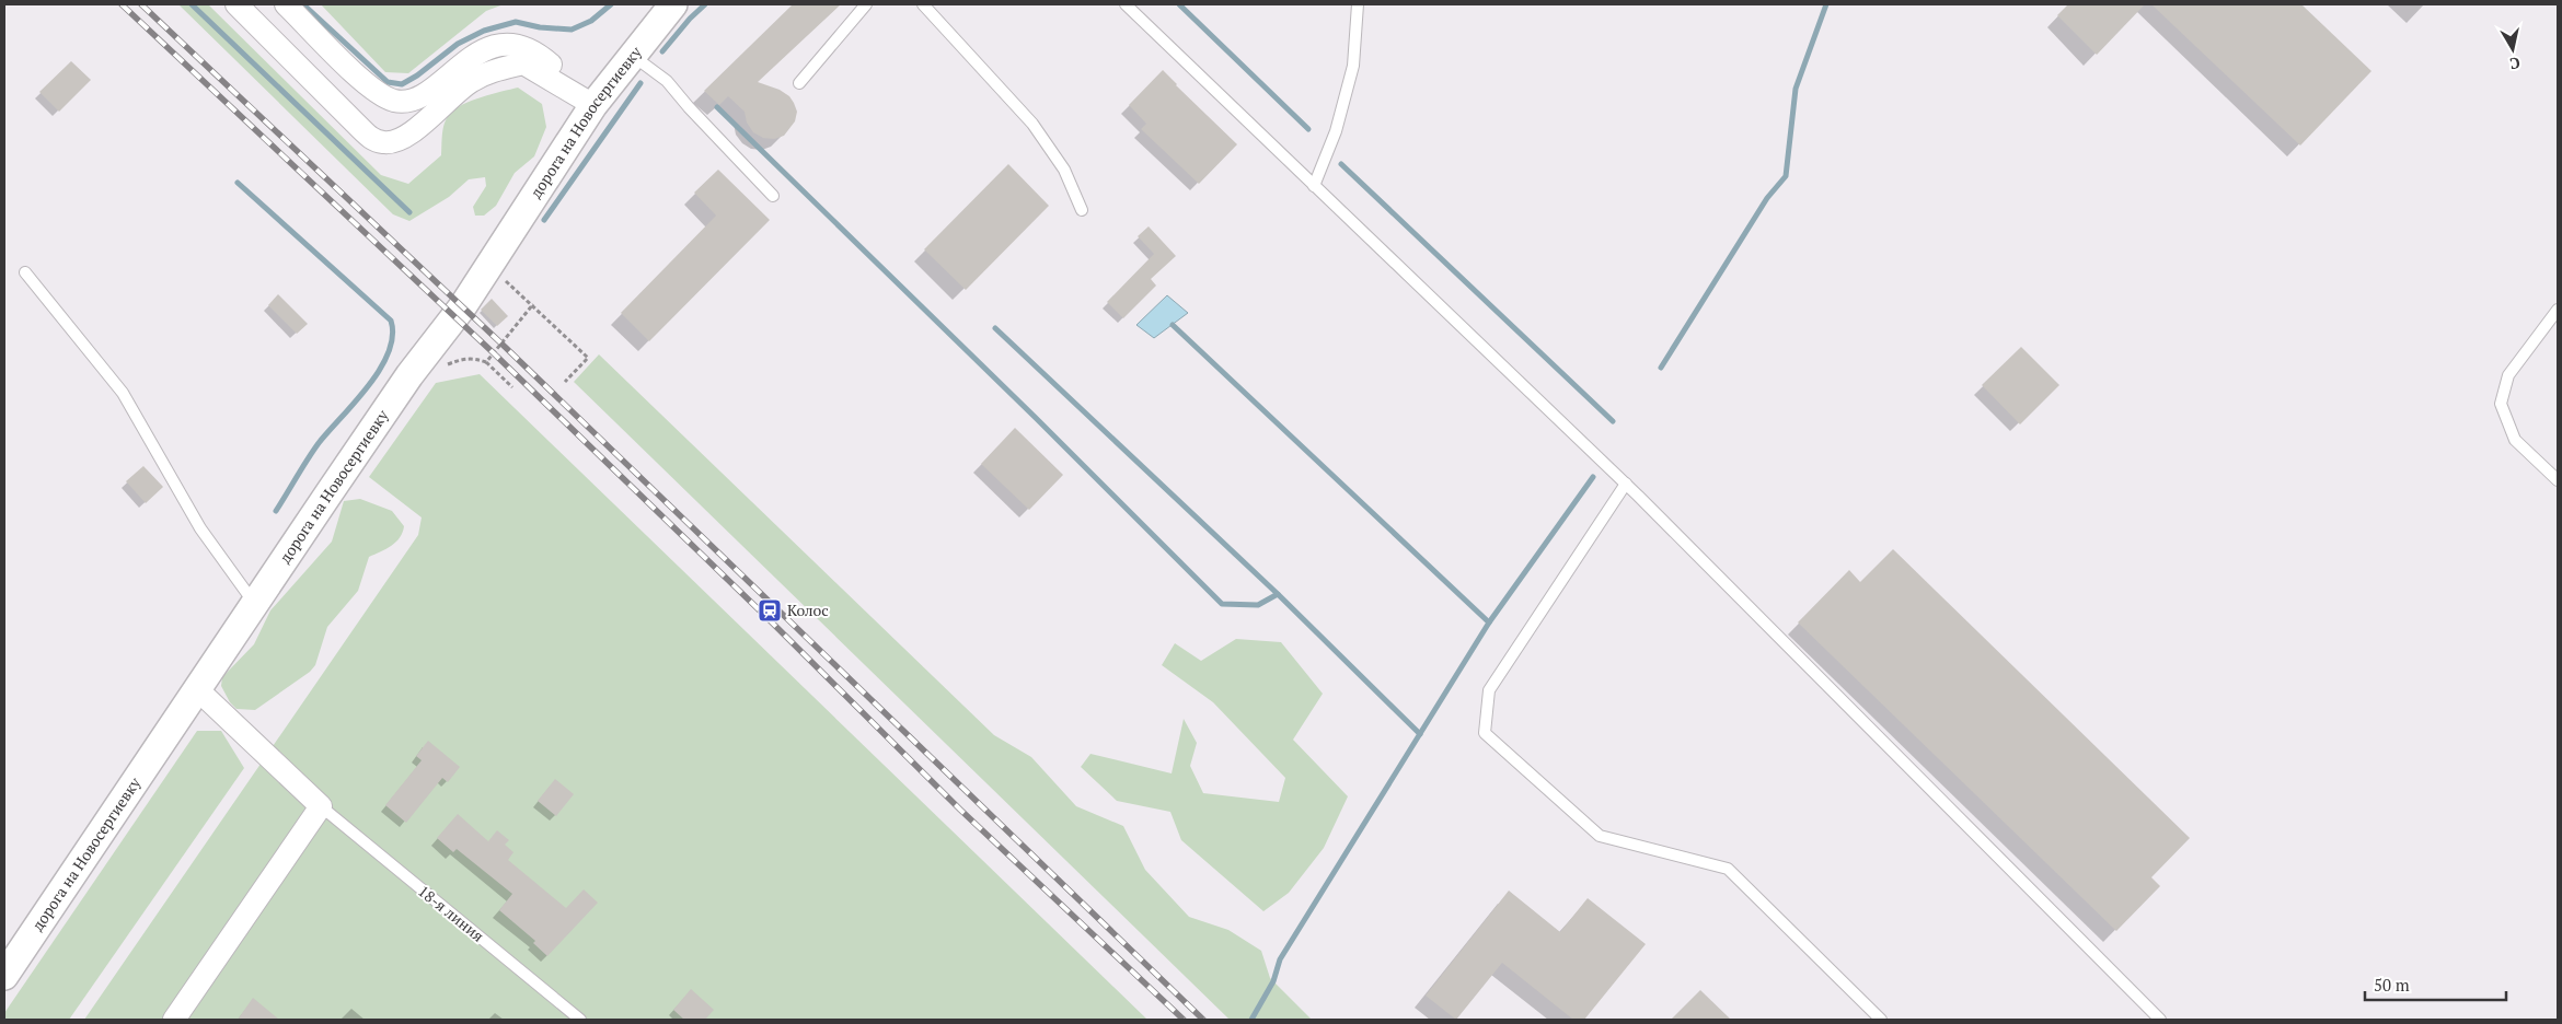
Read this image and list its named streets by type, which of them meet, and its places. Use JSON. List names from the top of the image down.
{
  "streets": {
    "street": ["дорога на Новосергиевку"],
    "lane": ["18-я линия"]
  },
  "places": {
    "station": ["Колос"]
  },
  "scale_bar": "50 m",
  "north": "bottom"
}
